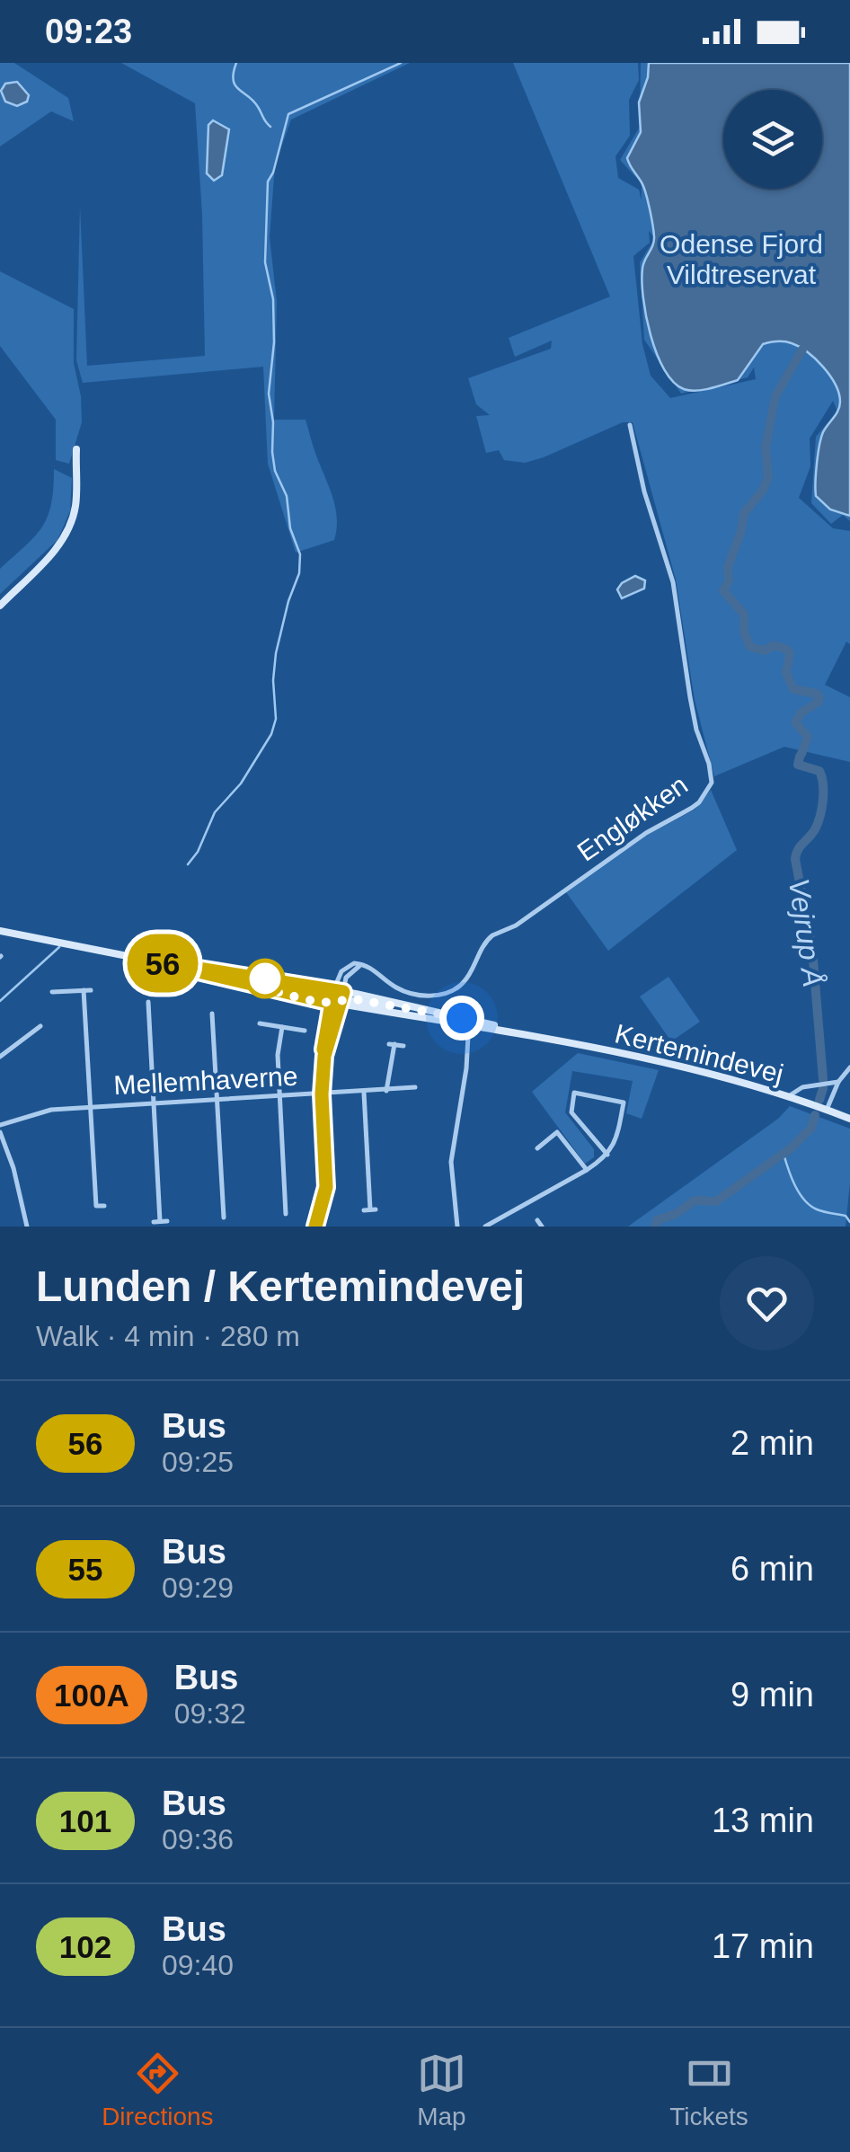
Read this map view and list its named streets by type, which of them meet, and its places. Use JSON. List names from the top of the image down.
{
  "streets": {
    "main road": ["Kertemindevej"],
    "street": ["Engløkken", "Mellemhaverne"]
  },
  "water": ["Vejrup Å"],
  "parks": ["Odense Fjord Vildtreservat"],
  "lines": ["bus line 56"],
  "page": {
    "status": "09:23",
    "on_map": "56",
    "heading": ["Lunden / Kertemindevej", "Walk · 4 min · 280 m"],
    "list": [
      {
        "mark": "56",
        "name": "Bus",
        "note": "09:25",
        "value": "2 min"
      },
      {
        "mark": "55",
        "name": "Bus",
        "note": "09:29",
        "value": "6 min"
      },
      {
        "mark": "100A",
        "name": "Bus",
        "note": "09:32",
        "value": "9 min"
      },
      {
        "mark": "101",
        "name": "Bus",
        "note": "09:36",
        "value": "13 min"
      },
      {
        "mark": "102",
        "name": "Bus",
        "note": "09:40",
        "value": "17 min"
      }
    ],
    "tabs": ["Directions", "Map", "Tickets"]
  }
}
